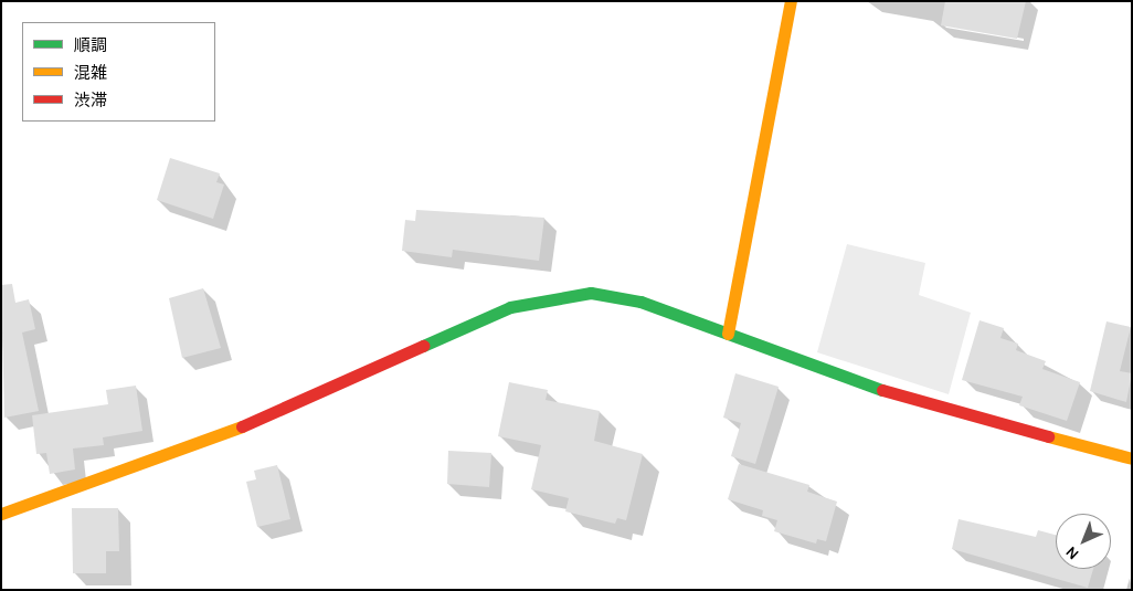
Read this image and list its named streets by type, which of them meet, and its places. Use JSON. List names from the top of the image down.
{
  "legend": ["順調", "混雑", "渋滞"],
  "north": "bottom left"
}
